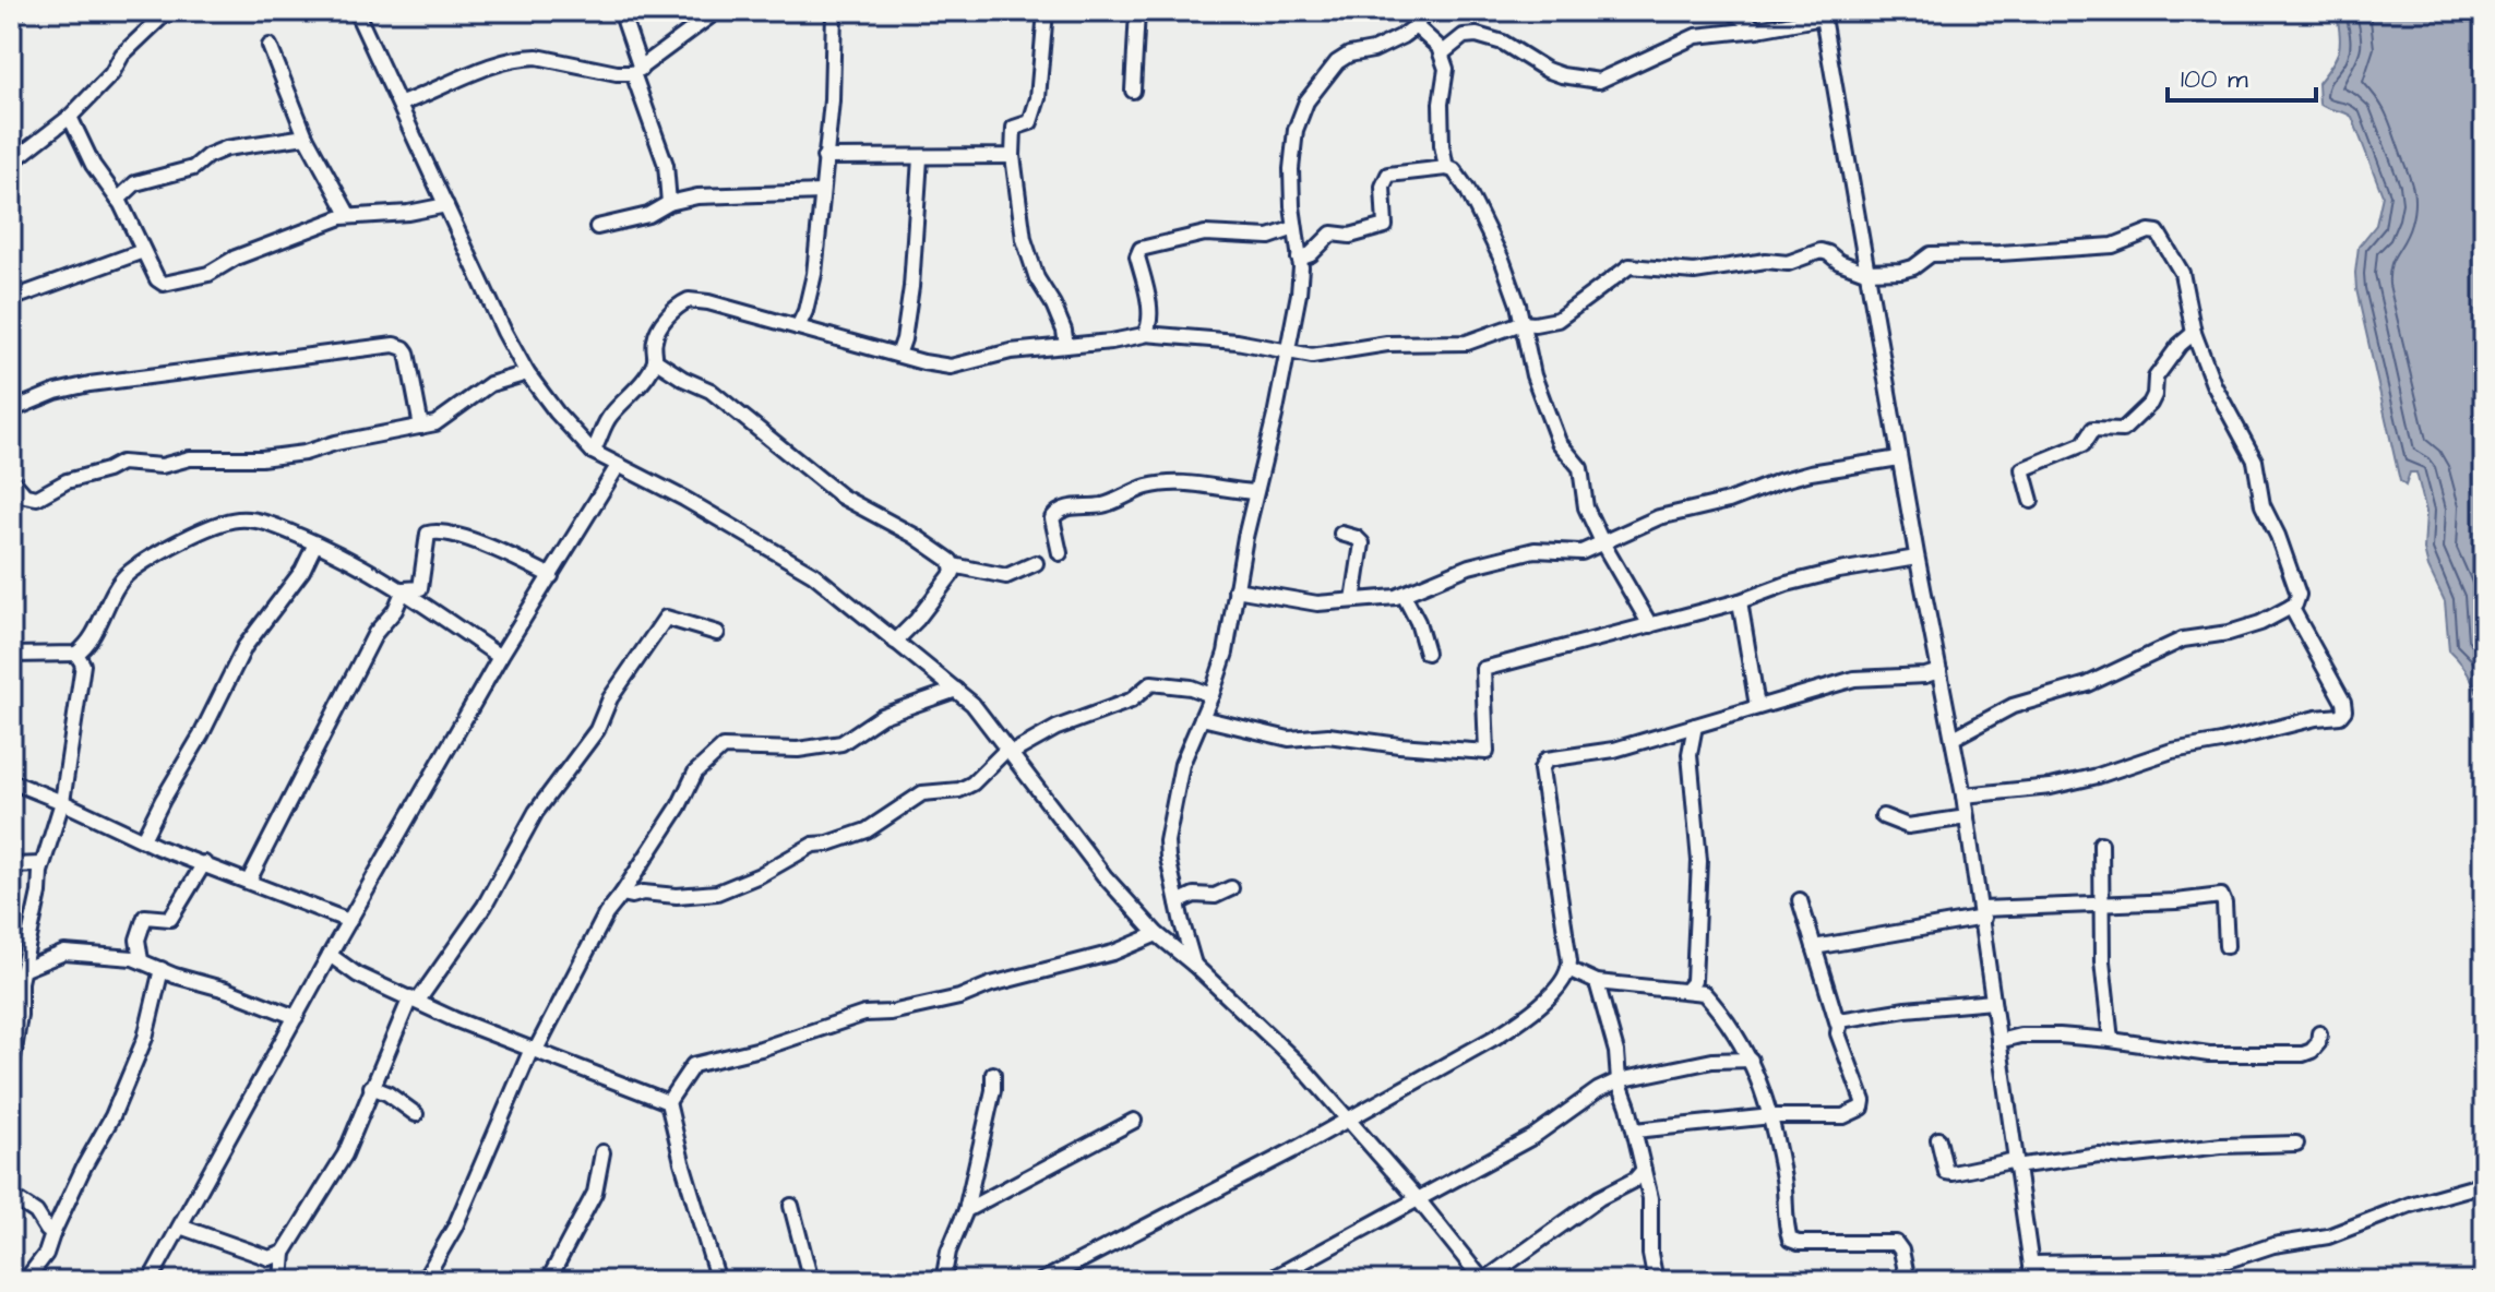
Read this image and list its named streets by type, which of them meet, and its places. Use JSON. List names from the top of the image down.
{
  "scale_bar": "100 m"
}
